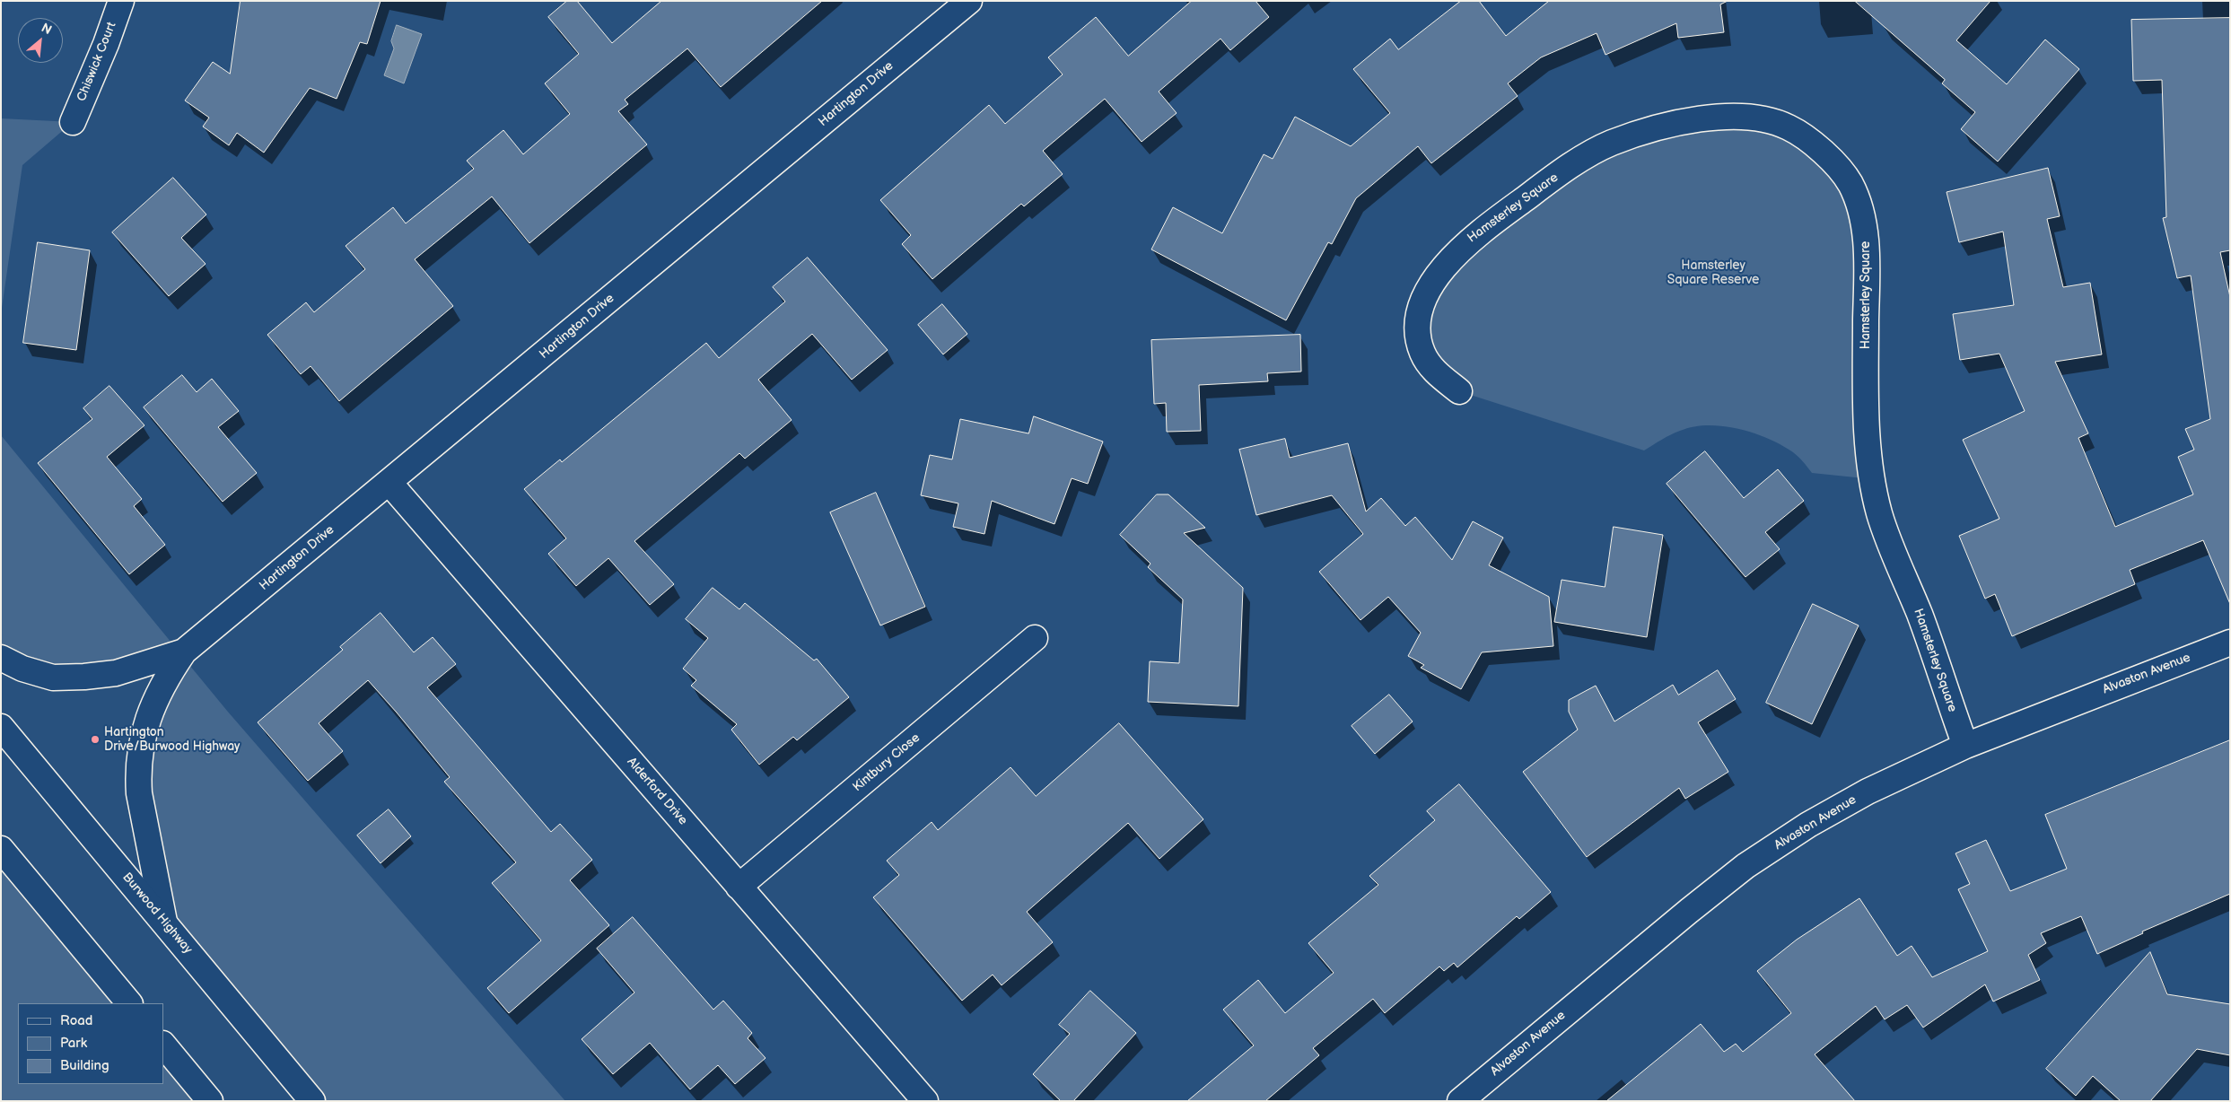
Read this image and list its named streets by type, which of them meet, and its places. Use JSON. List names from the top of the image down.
{
  "streets": {
    "main road": [
      "Chiswick Court",
      "Hartington Drive",
      "Hamsterley Square",
      "Alvaston Avenue",
      "Kintbury Close",
      "Alderford Drive",
      "Burwood Highway"
    ]
  },
  "crossings": [
    ["Hartington Drive", "Alderford Drive"],
    ["Hartington Drive", "Burwood Highway"],
    ["Hamsterley Square", "Alvaston Avenue"],
    ["Kintbury Close", "Alderford Drive"]
  ],
  "parks": ["Hamsterley Square Reserve"],
  "places": ["Hartington Drive/Burwood Highway"],
  "legend": ["Road", "Park", "Building"],
  "north": "top right"
}
